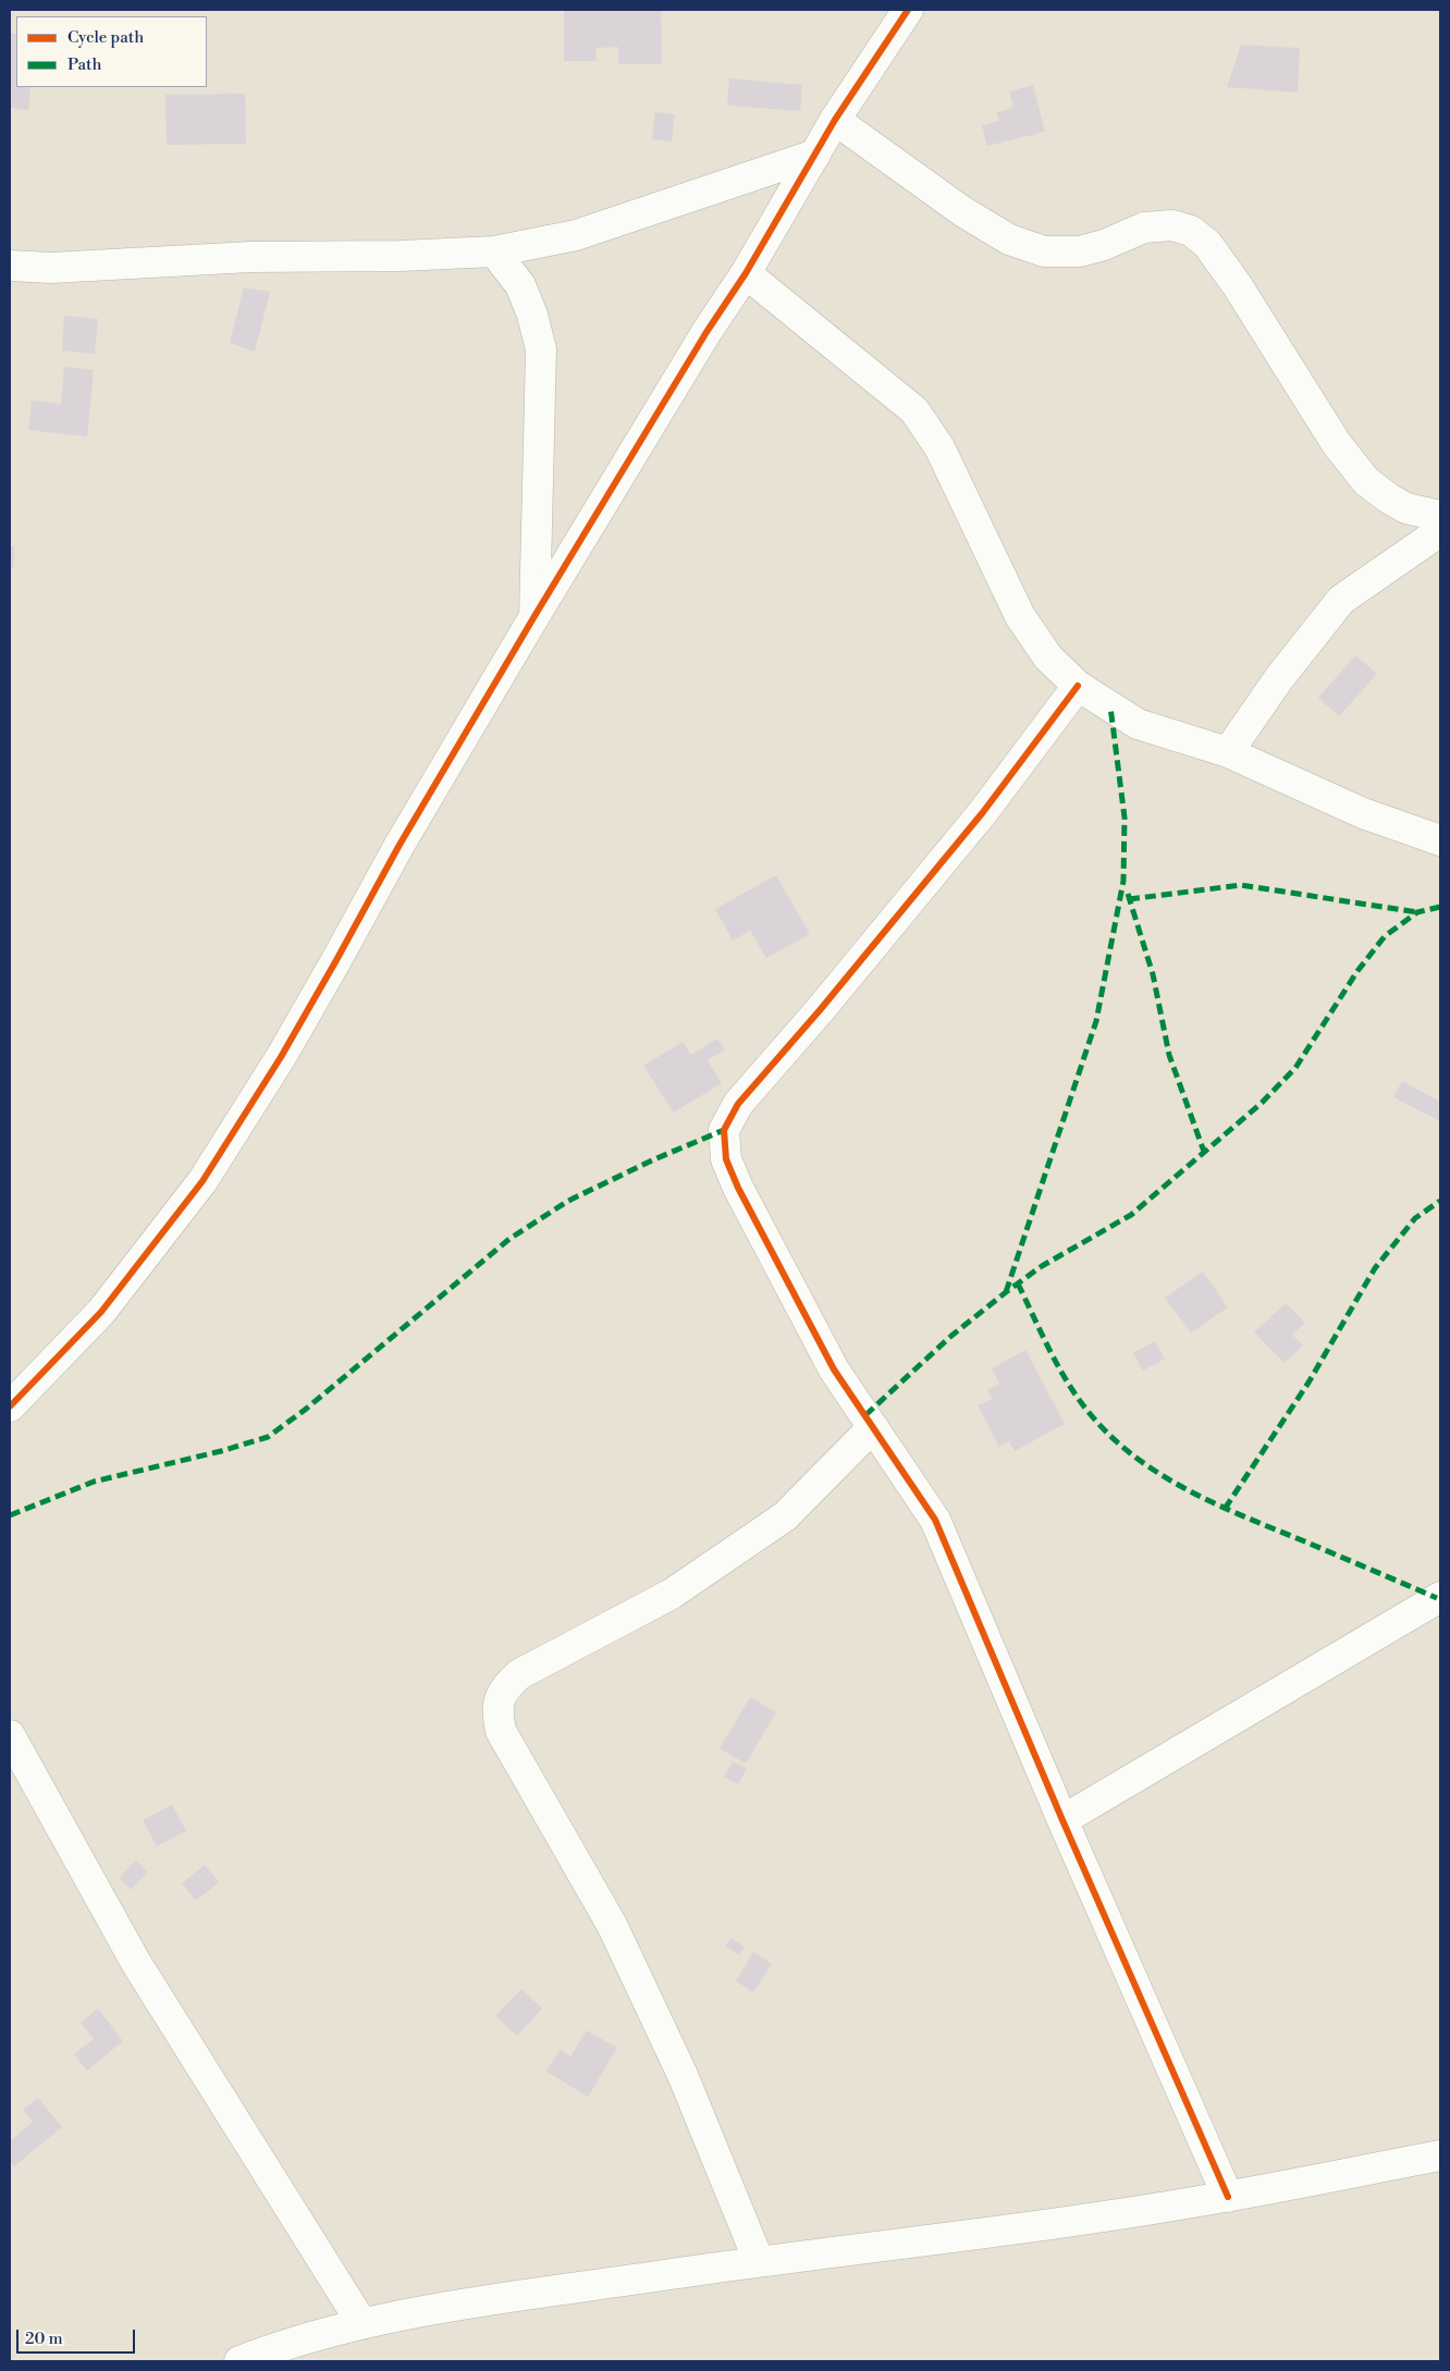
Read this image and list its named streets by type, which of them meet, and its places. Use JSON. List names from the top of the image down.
{
  "legend": ["Cycle path", "Path"],
  "scale_bar": "20 m"
}
